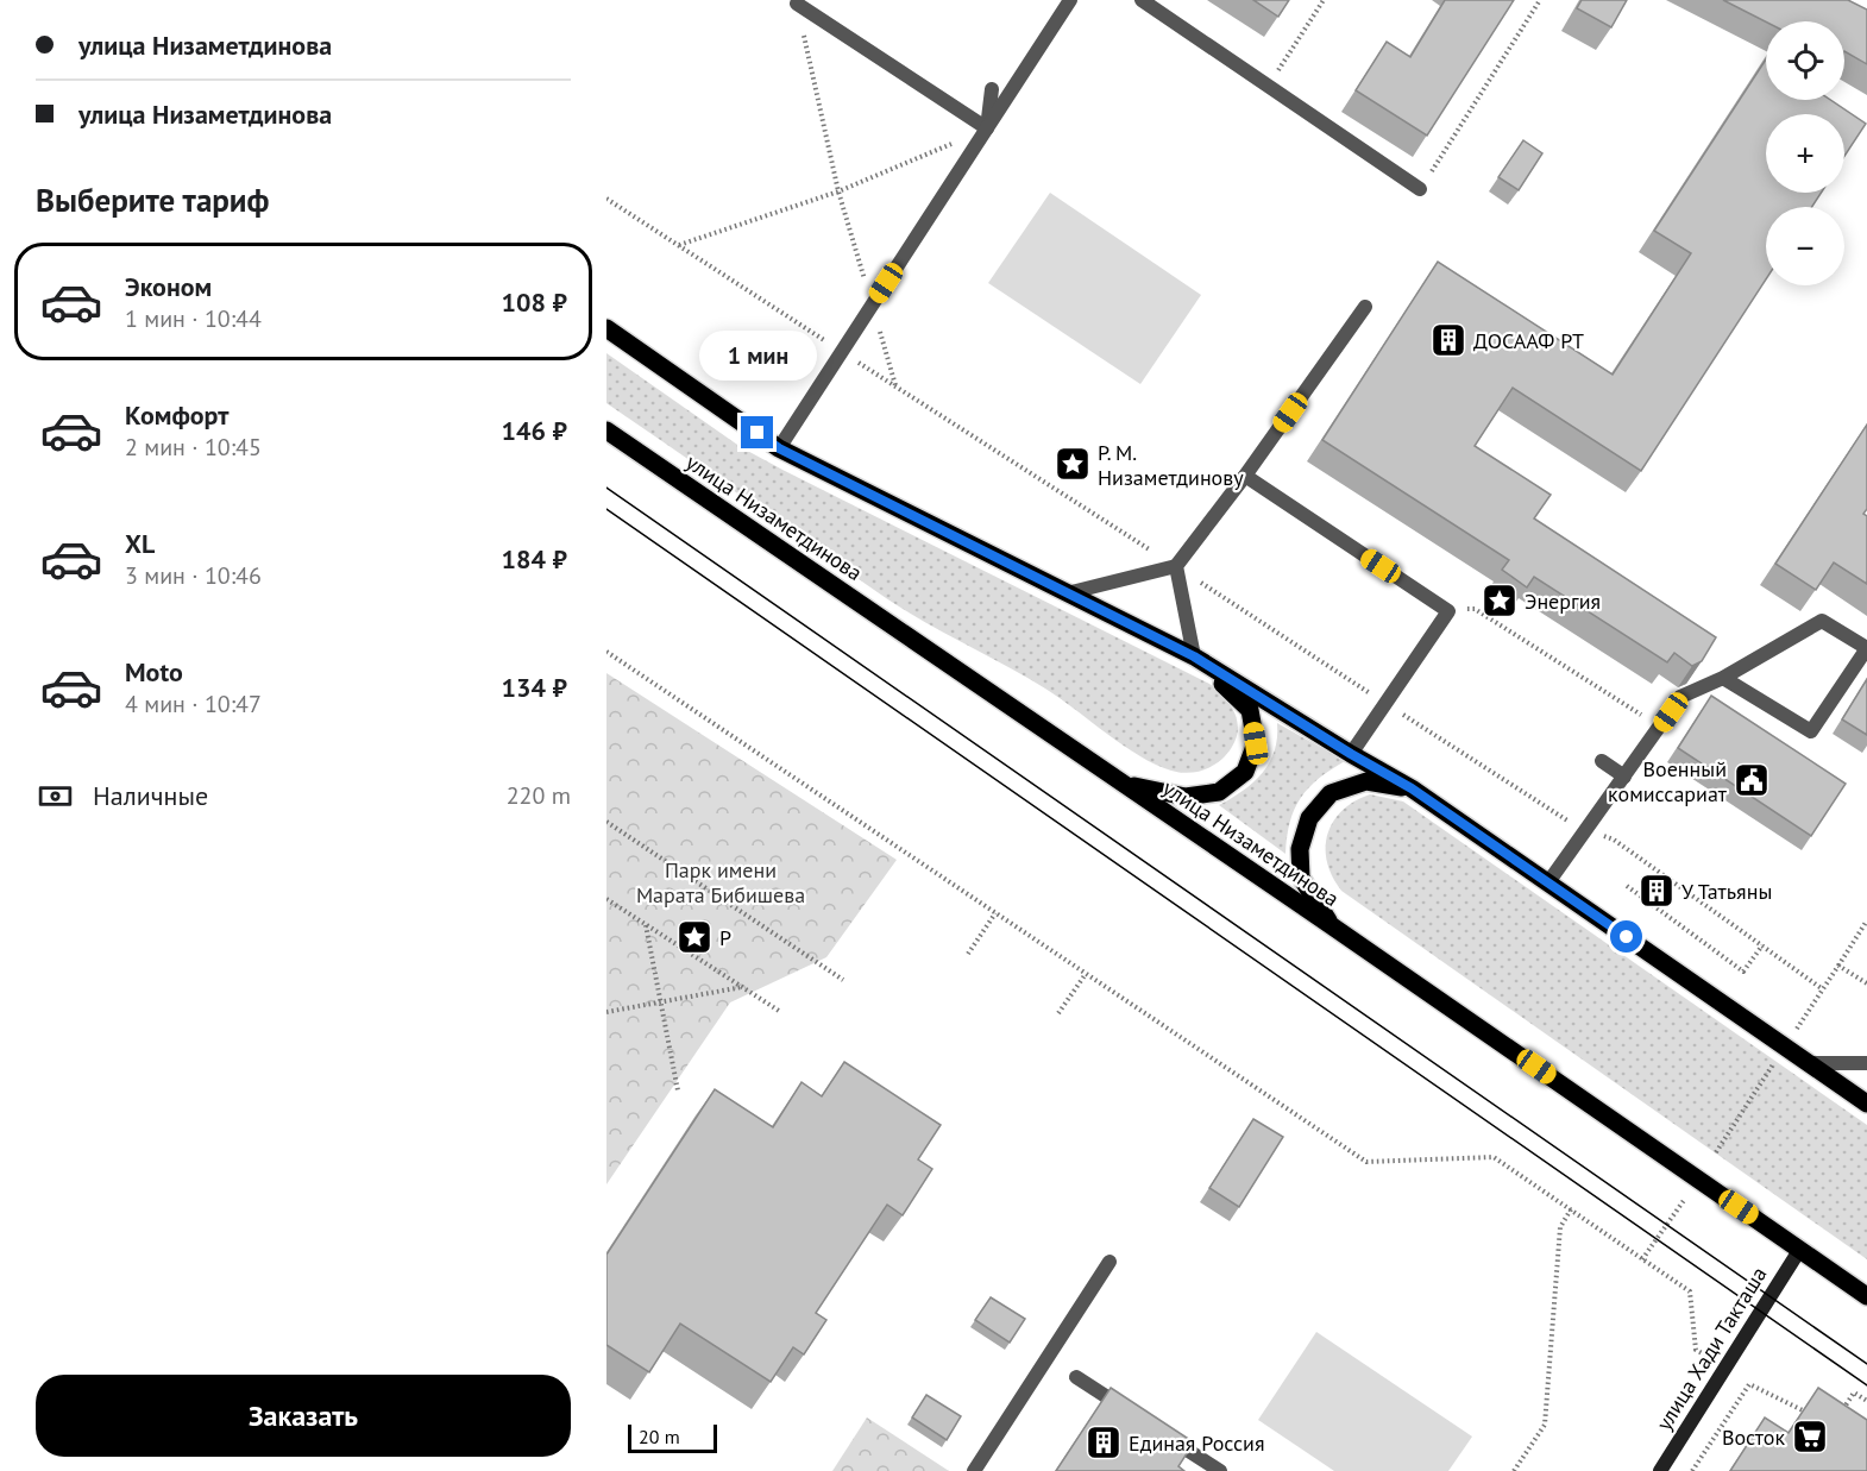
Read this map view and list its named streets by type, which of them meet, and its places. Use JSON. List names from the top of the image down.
{
  "streets": {
    "main road": ["улица Низаметдинова", "улица Хади Такташа"]
  },
  "crossings": [
    ["улица Низаметдинова", "улица Хади Такташа"]
  ],
  "parks": ["Парк имени Марата Бибишева"],
  "places": {
    "building": ["ДОСААФ РТ", "У Татьяны", "Единая Россия"],
    "place": ["Р. М. Низаметдинову", "Энергия", "Р"],
    "public building": ["Военный комиссариат"],
    "supermarket": ["Восток"]
  },
  "scale_bar": "20 m",
  "page": {
    "banner": ["улица Низаметдинова", "улица Низаметдинова"],
    "map_buttons": ["+", "−"],
    "heading": "Выберите тариф",
    "list": [
      {
        "name": "Эконом",
        "note": "1 мин · 10:44",
        "value": "108 ₽"
      },
      {
        "name": "Комфорт",
        "note": "2 мин · 10:45",
        "value": "146 ₽"
      },
      {
        "name": "XL",
        "note": "3 мин · 10:46",
        "value": "184 ₽"
      },
      {
        "name": "Moto",
        "note": "4 мин · 10:47",
        "value": "134 ₽"
      }
    ],
    "bubble": "1 мин",
    "pay": ["Наличные", "220 m"],
    "buttons": "Заказать",
    "scale": "20 m"
  }
}
